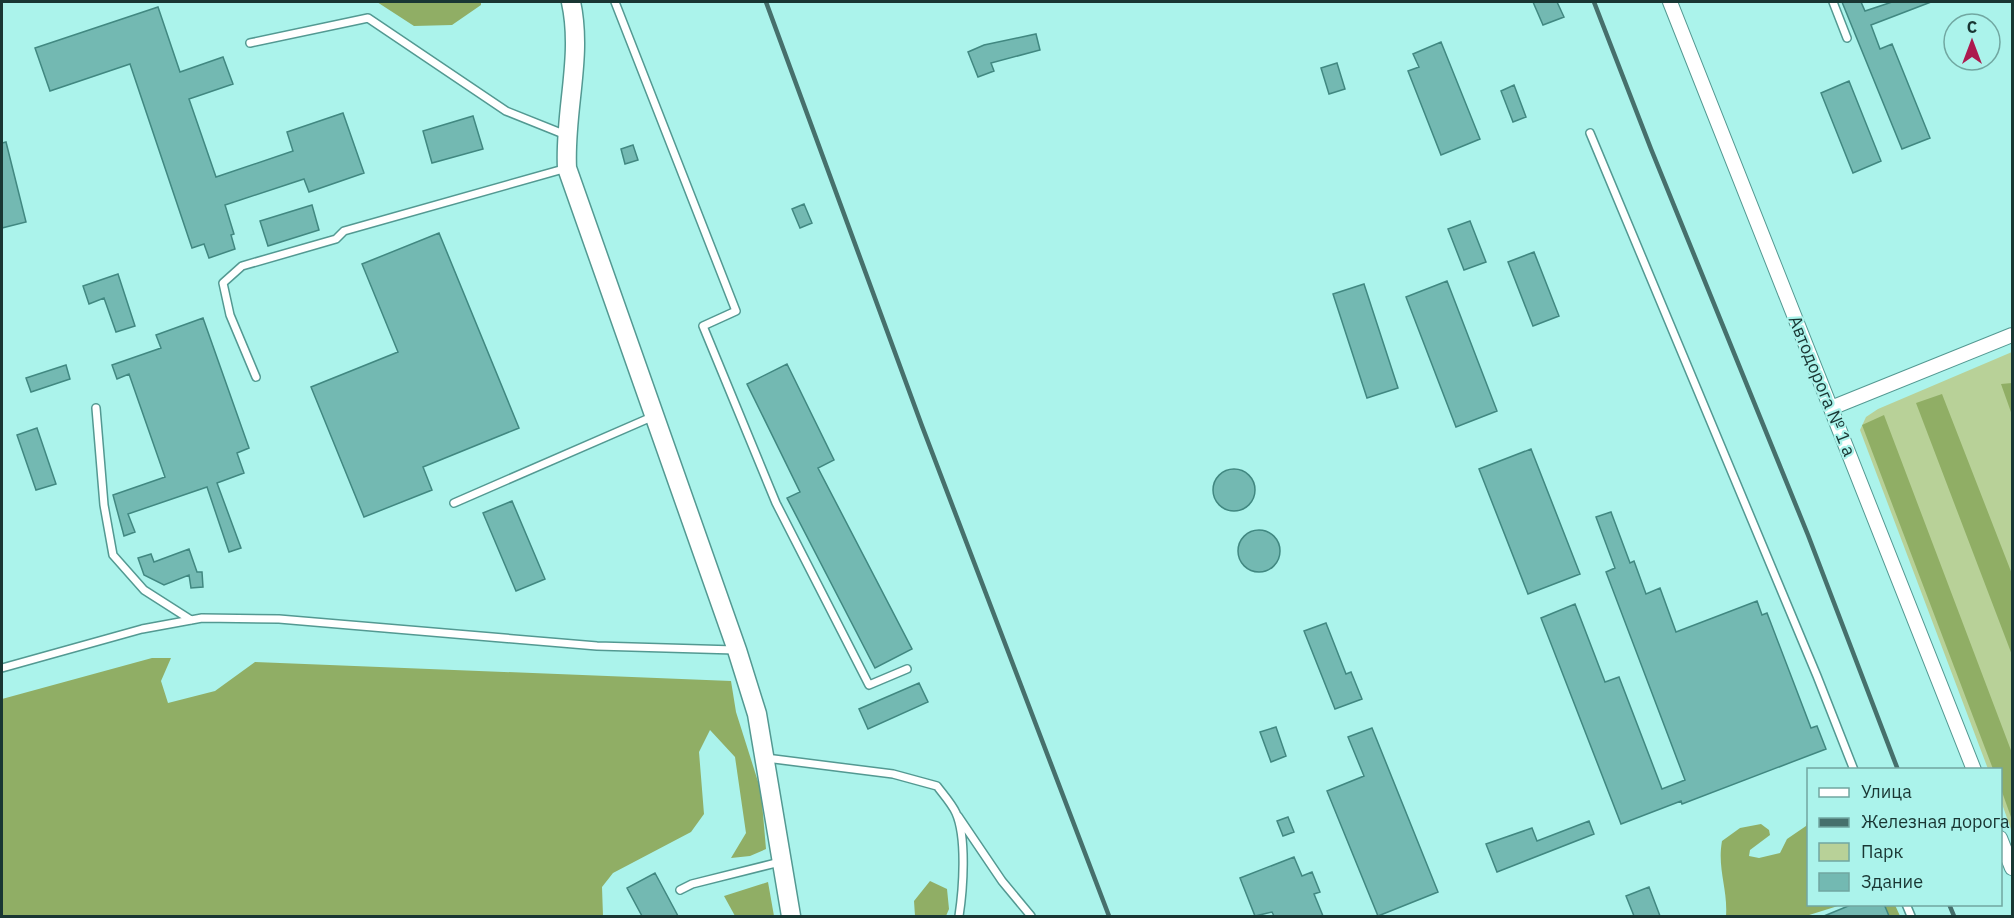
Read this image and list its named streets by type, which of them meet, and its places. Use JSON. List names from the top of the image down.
{
  "streets": {
    "street": ["Автодорога № 1 а"]
  },
  "legend": [
    "Улица",
    "Железная дорога",
    "Парк",
    "Здание"
  ],
  "north": "top"
}
